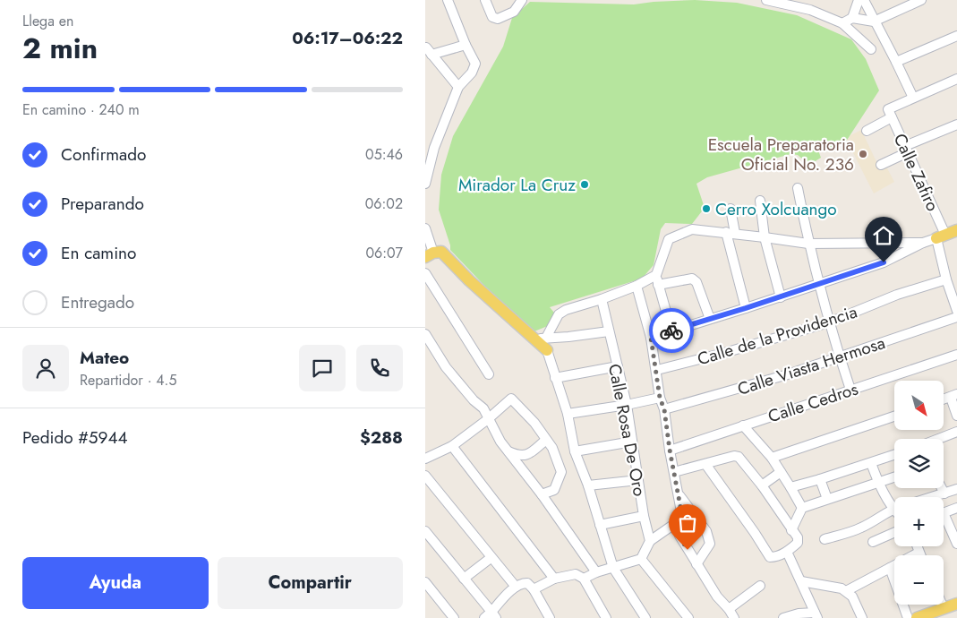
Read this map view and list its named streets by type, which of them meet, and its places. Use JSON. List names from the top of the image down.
{
  "streets": {
    "street": [
      "Calle Zafiro",
      "Calle de la Providencia",
      "Calle Viasta Hermosa",
      "Calle Cedros",
      "Calle Rosa De Oro"
    ]
  },
  "crossings": [
    ["Calle Zafiro", "Calle de la Providencia"]
  ],
  "places": ["Escuela Preparatoria Oficial No. 236", "Mirador La Cruz", "Cerro Xolcuango"],
  "north": "bottom right",
  "page": {
    "heading": ["2 min", "Llega en", "06:17–06:22"],
    "panel": [
      "Mateo",
      "Repartidor · 4.5",
      "Pedido #5944",
      "$288"
    ],
    "bar": "En camino · 240 m",
    "list": [
      ["Confirmado", "05:46"],
      ["Preparando", "06:02"],
      ["En camino", "06:07"],
      "Entregado"
    ],
    "map_buttons": ["+", "−"],
    "buttons": ["Ayuda", "Compartir"]
  }
}
